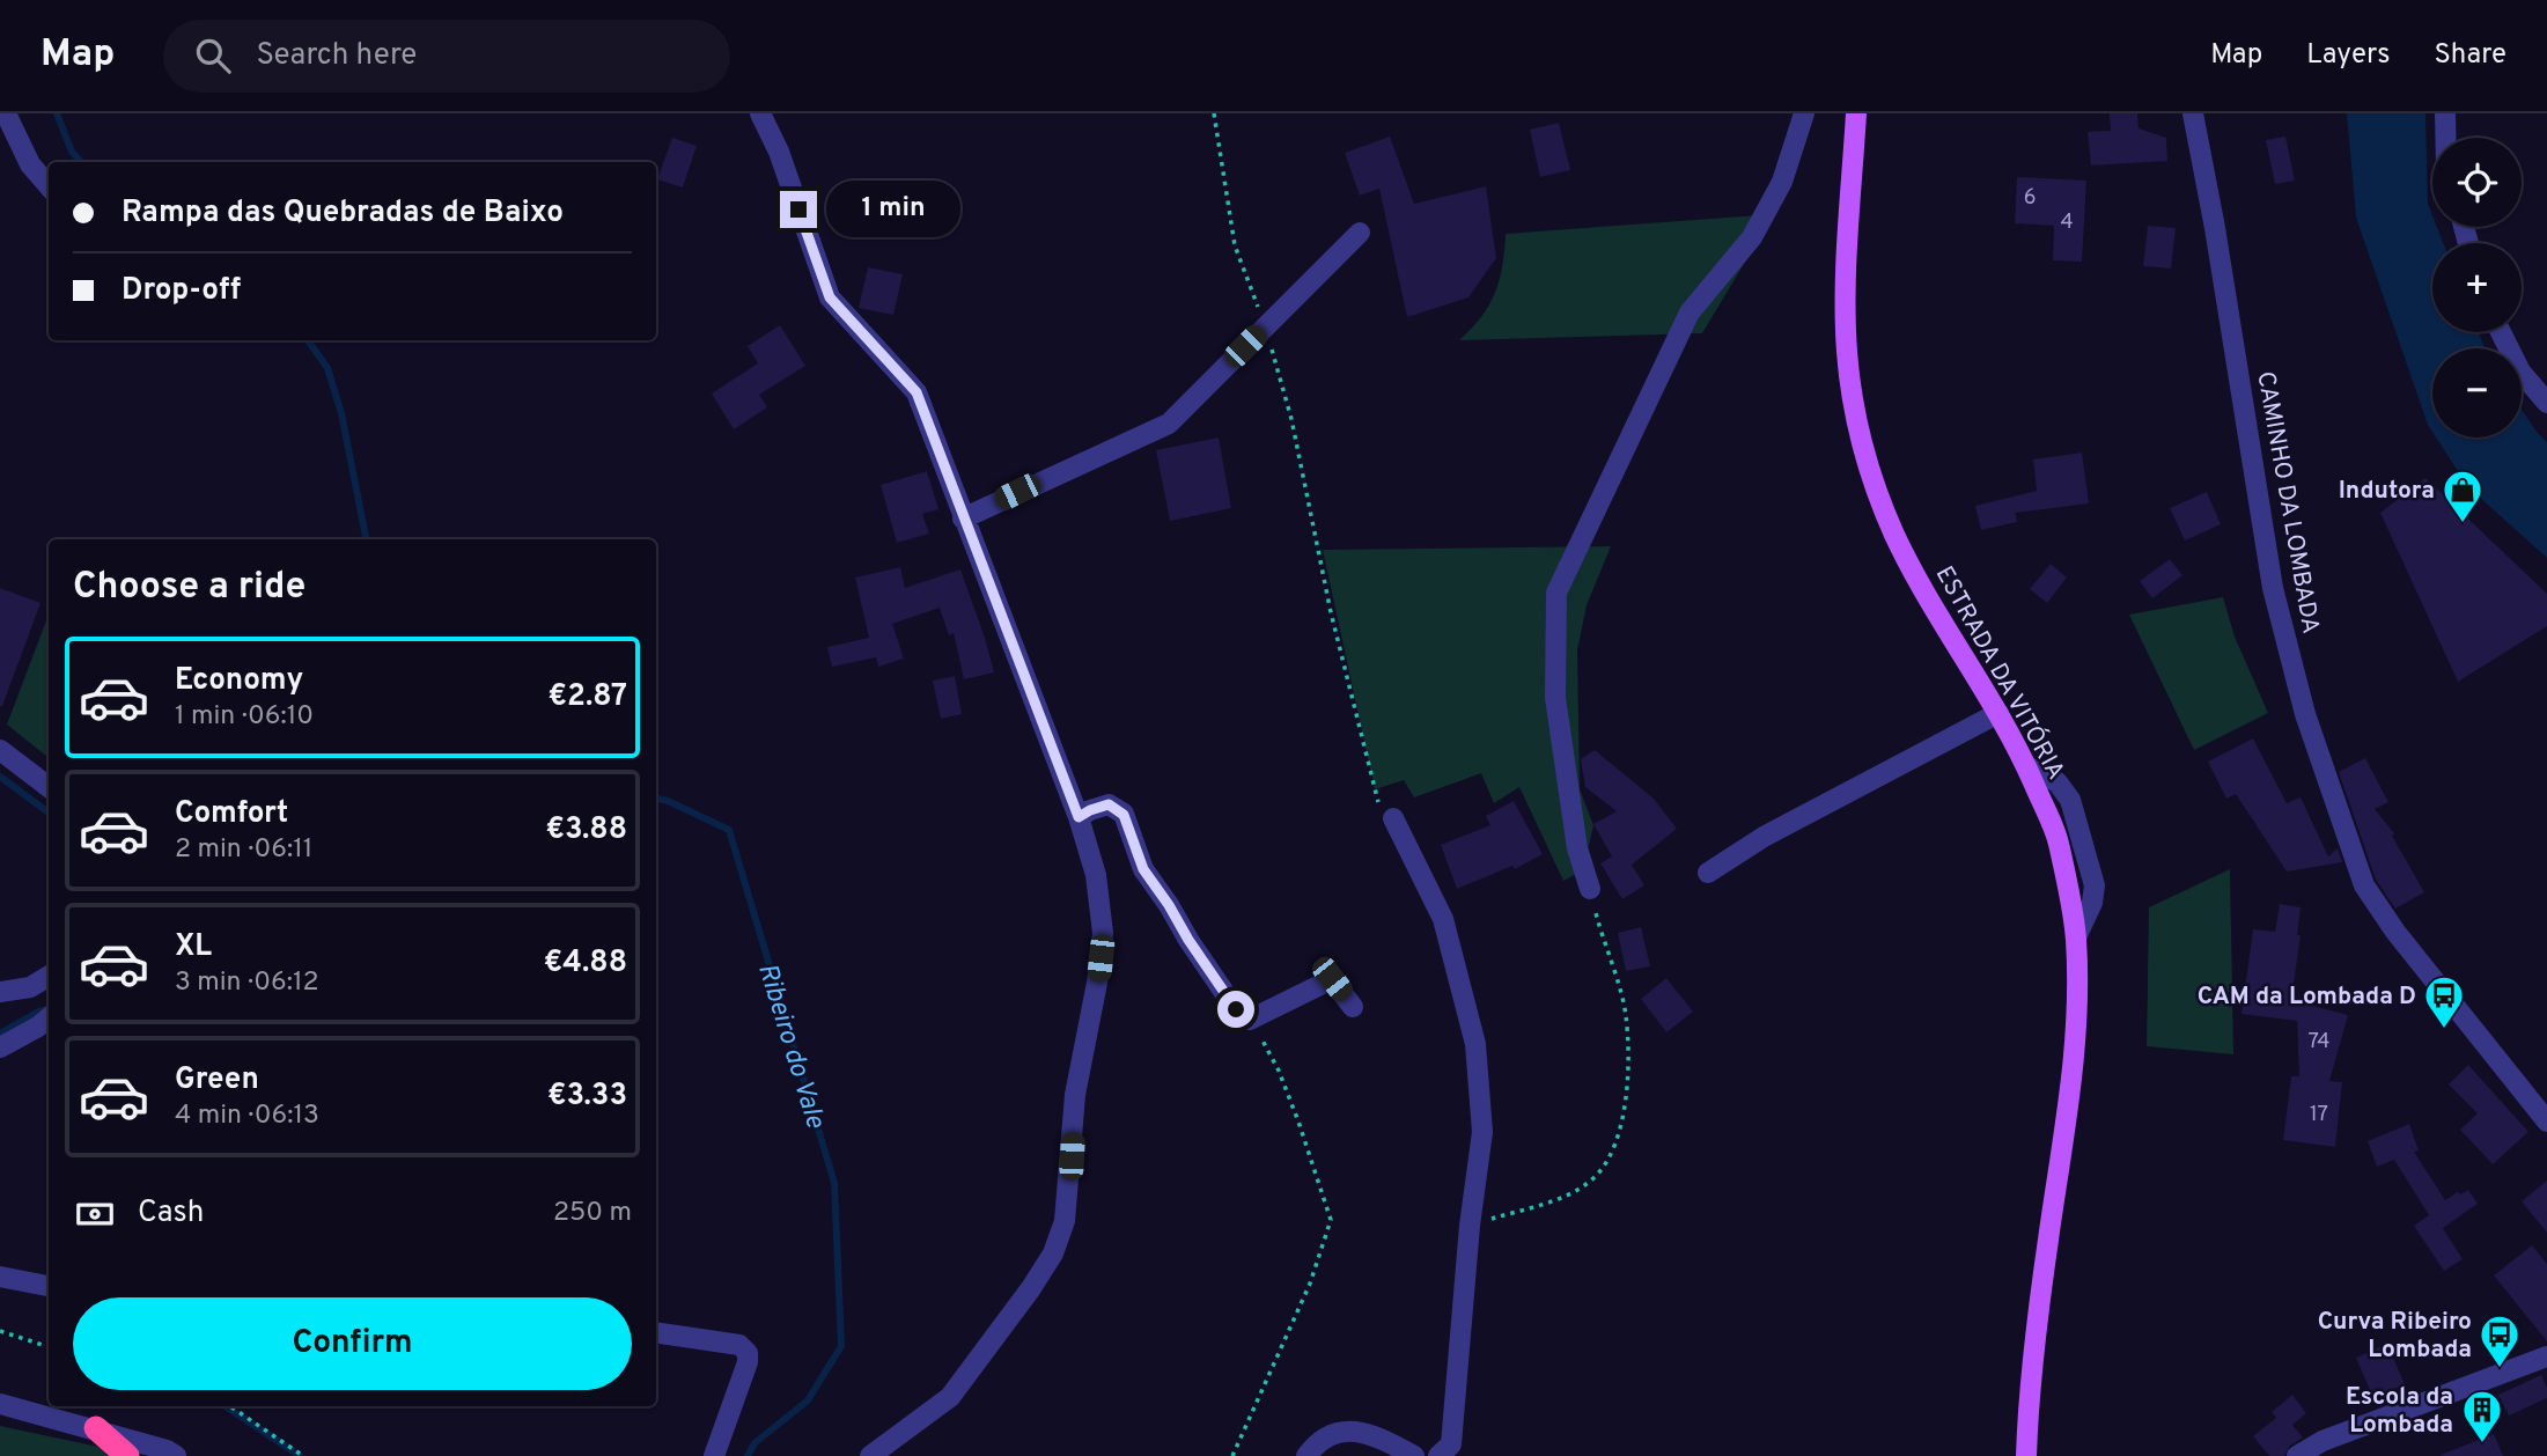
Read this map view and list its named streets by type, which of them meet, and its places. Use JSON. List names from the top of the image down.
{
  "streets": {
    "main road": ["ESTRADA DA VITÓRIA"],
    "street": ["CAMINHO DA LOMBADA"]
  },
  "water": ["Ribeiro do Vale"],
  "places": {
    "shop": ["Indutora"],
    "bus stop": ["CAM da Lombada D", "Curva Ribeiro Lombada"],
    "building": ["Escola da Lombada"]
  },
  "house_numbers": [
    "6",
    "4",
    "74",
    "17"
  ],
  "page": {
    "header": "Map",
    "search": "Search here",
    "nav": ["Map", "Layers", "Share"],
    "map_buttons": ["+", "−"],
    "banner": ["Rampa das Quebradas de Baixo", "Drop-off"],
    "bubble": "1 min",
    "heading": "Choose a ride",
    "list": [
      {
        "name": "Economy",
        "note": "1 min · 06:10",
        "value": "€2.87"
      },
      {
        "name": "Comfort",
        "note": "2 min · 06:11",
        "value": "€3.88"
      },
      {
        "name": "XL",
        "note": "3 min · 06:12",
        "value": "€4.88"
      },
      {
        "name": "Green",
        "note": "4 min · 06:13",
        "value": "€3.33"
      }
    ],
    "pay": ["Cash", "250 m"],
    "buttons": "Confirm"
  }
}
